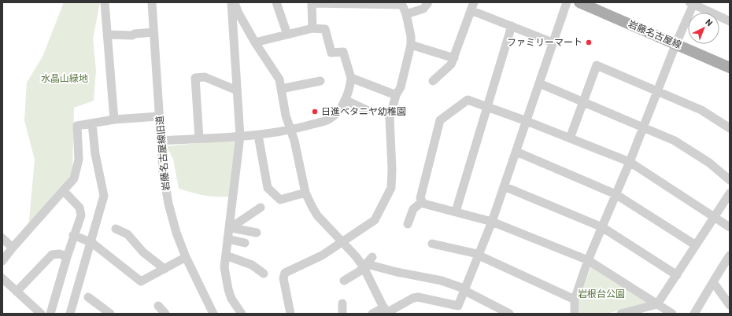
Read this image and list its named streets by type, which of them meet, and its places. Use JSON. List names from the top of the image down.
{
  "streets": {
    "main road": ["岩藤名古屋線"],
    "street": ["岩藤名古屋線旧道"]
  },
  "parks": ["水晶山緑地", "岩根台公園"],
  "places": ["ファミリーマート", "日進ベタニヤ幼稚園"],
  "north": "top right"
}
